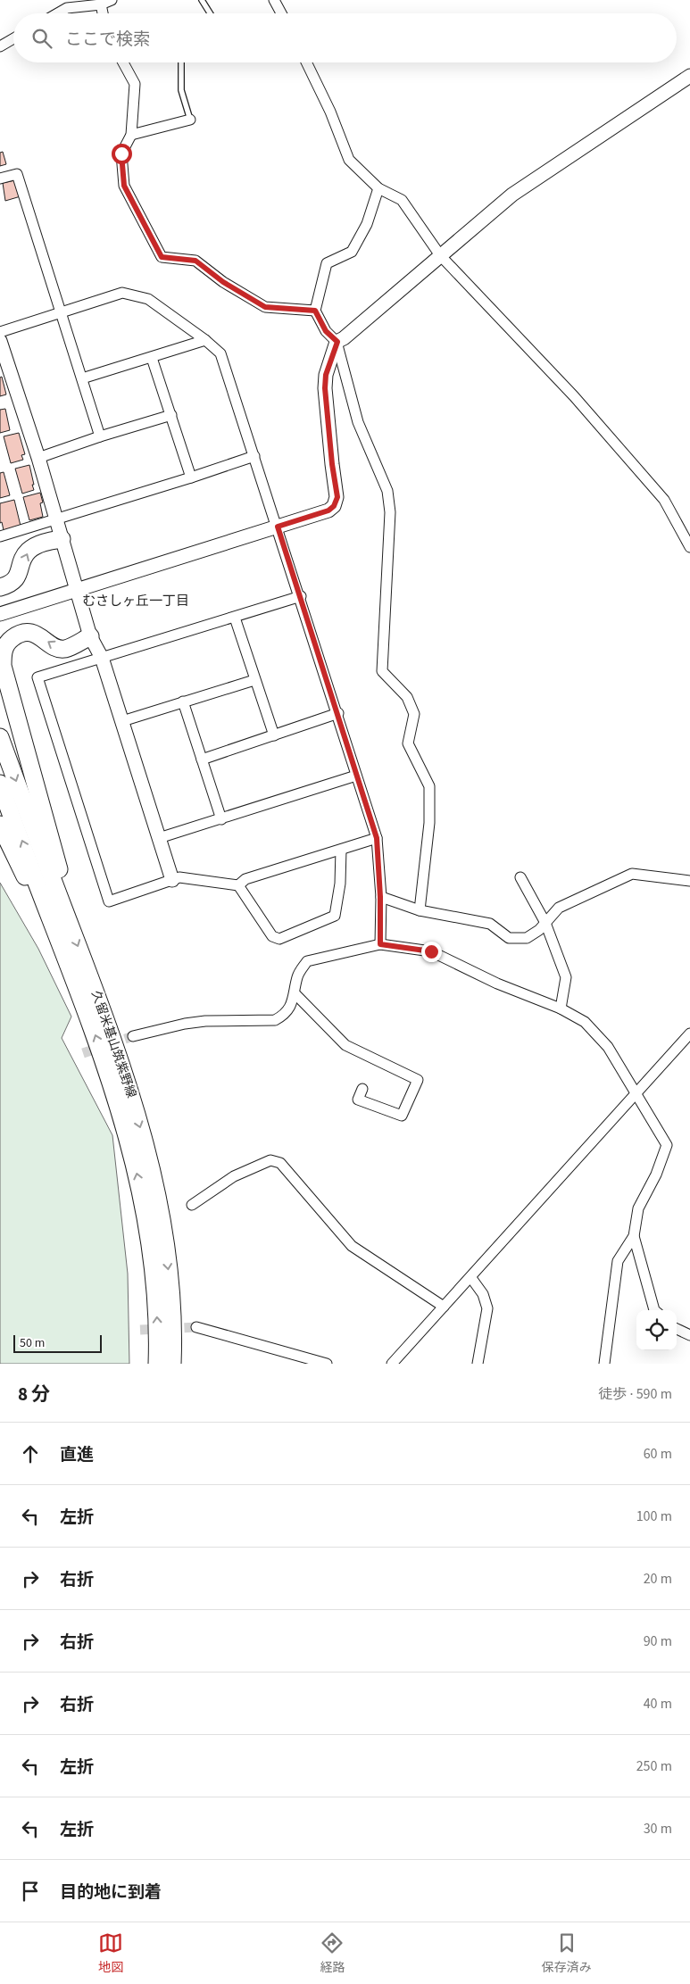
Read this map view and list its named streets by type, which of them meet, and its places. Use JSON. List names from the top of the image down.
{
  "streets": {
    "main road": ["久留米基山筑紫野線"]
  },
  "districts": ["むさしヶ丘一丁目"],
  "scale_bar": "50 m",
  "page": {
    "search": "ここで検索",
    "scale": "50 m",
    "heading": ["8 分", "徒歩 · 590 m"],
    "list": [
      ["直進", "60 m"],
      ["左折", "100 m"],
      ["右折", "20 m"],
      ["右折", "90 m"],
      ["右折", "40 m"],
      ["左折", "250 m"],
      ["左折", "30 m"],
      "目的地に到着"
    ],
    "nav": ["地図", "経路", "保存済み"]
  }
}
